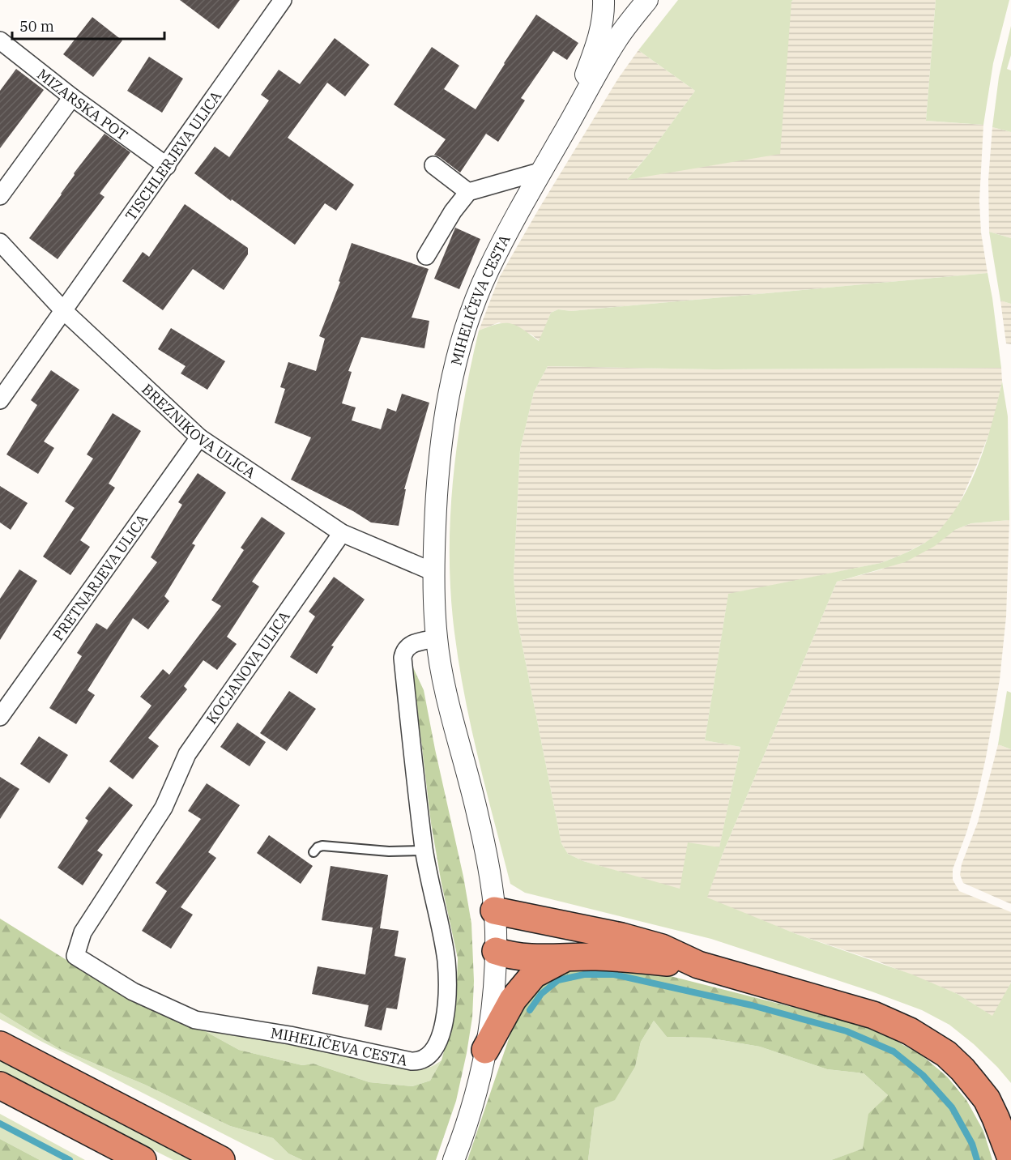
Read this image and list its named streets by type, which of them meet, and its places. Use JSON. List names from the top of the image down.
{
  "streets": {
    "street": [
      "MIZARSKA POT",
      "TISCHLERJEVA ULICA",
      "MIHELIČEVA CESTA",
      "BREZNIKOVA ULICA",
      "PRETNARJEVA ULICA",
      "KOCJANOVA ULICA"
    ]
  },
  "crossings": [
    ["MIZARSKA POT", "TISCHLERJEVA ULICA"],
    ["TISCHLERJEVA ULICA", "BREZNIKOVA ULICA"],
    ["MIHELIČEVA CESTA", "BREZNIKOVA ULICA"],
    ["MIHELIČEVA CESTA", "KOCJANOVA ULICA"],
    ["BREZNIKOVA ULICA", "PRETNARJEVA ULICA"],
    ["BREZNIKOVA ULICA", "KOCJANOVA ULICA"]
  ],
  "scale_bar": "50 m"
}
